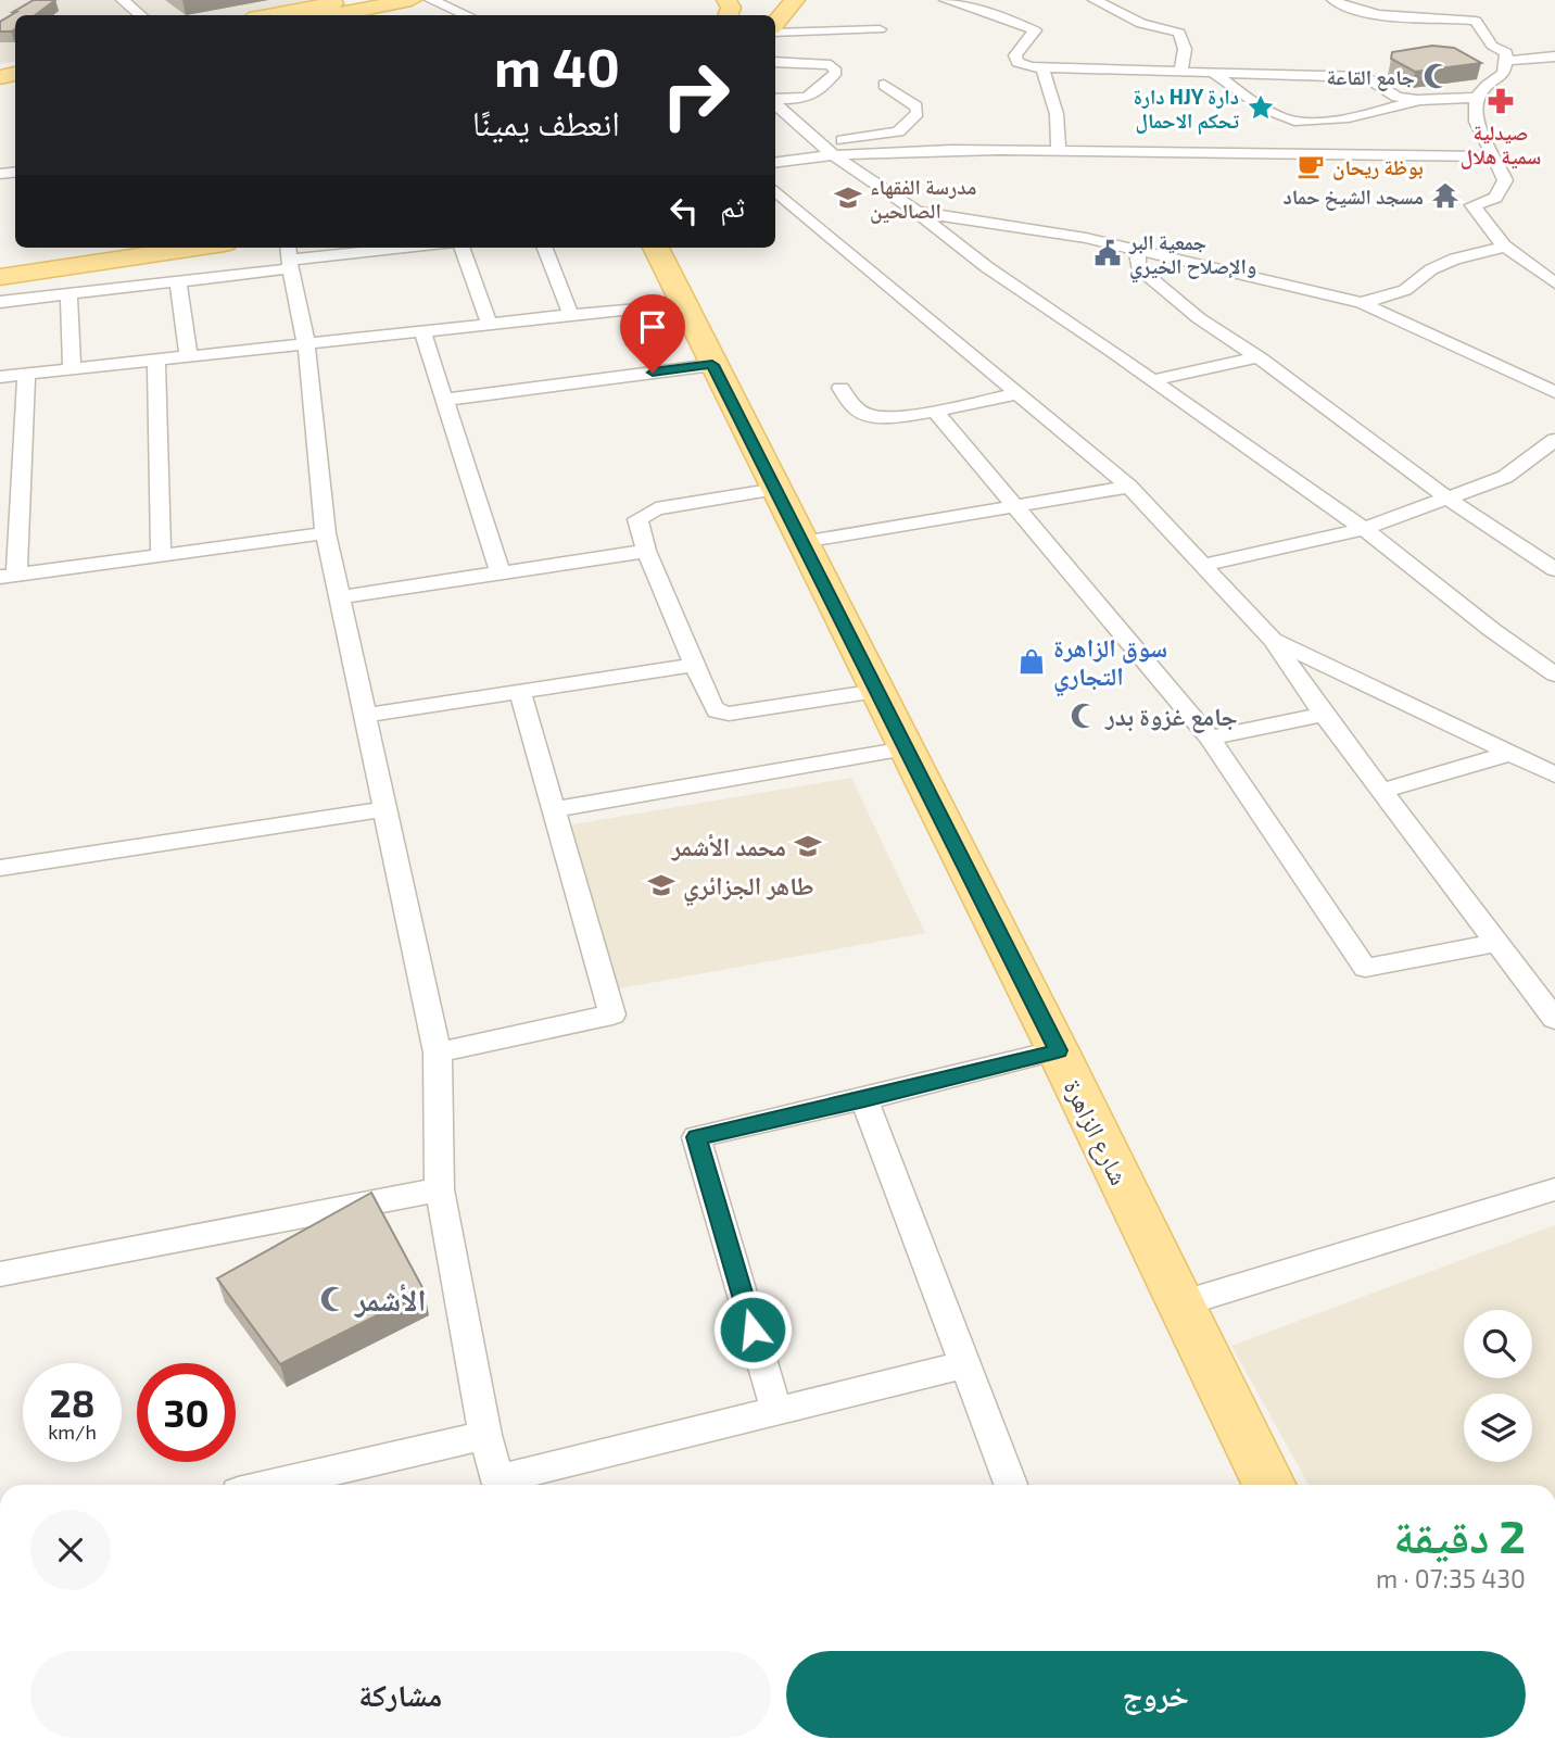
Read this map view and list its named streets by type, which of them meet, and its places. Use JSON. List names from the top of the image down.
{
  "streets": {
    "main road": ["شارع الزاهرة"]
  },
  "places": {
    "mosque": ["جامع القاعة", "جامع غزوة بدر", "الأشمر"],
    "pharmacy": ["صيدلية سمية هلال"],
    "place": ["دارة HJY دارة تحكم الاحمال"],
    "cafe": ["بوظة ريحان"],
    "temple": ["مسجد الشيخ حماد"],
    "school or university": ["مدرسة الفقهاء الصالحين", "محمد الأشمر", "طاهر الجزائري"],
    "public building": ["جمعية البر والإصلاح الخيري"],
    "shop": ["سوق الزاهرة التجاري"]
  },
  "page": {
    "turn": ["40 m", "انعطف يمينًا"],
    "then": "ثم",
    "speed": "28 km/h",
    "limit": "30",
    "heading": ["2 دقيقة", "430 m · 07:35"],
    "buttons": ["خروج", "مشاركة"]
  }
}
